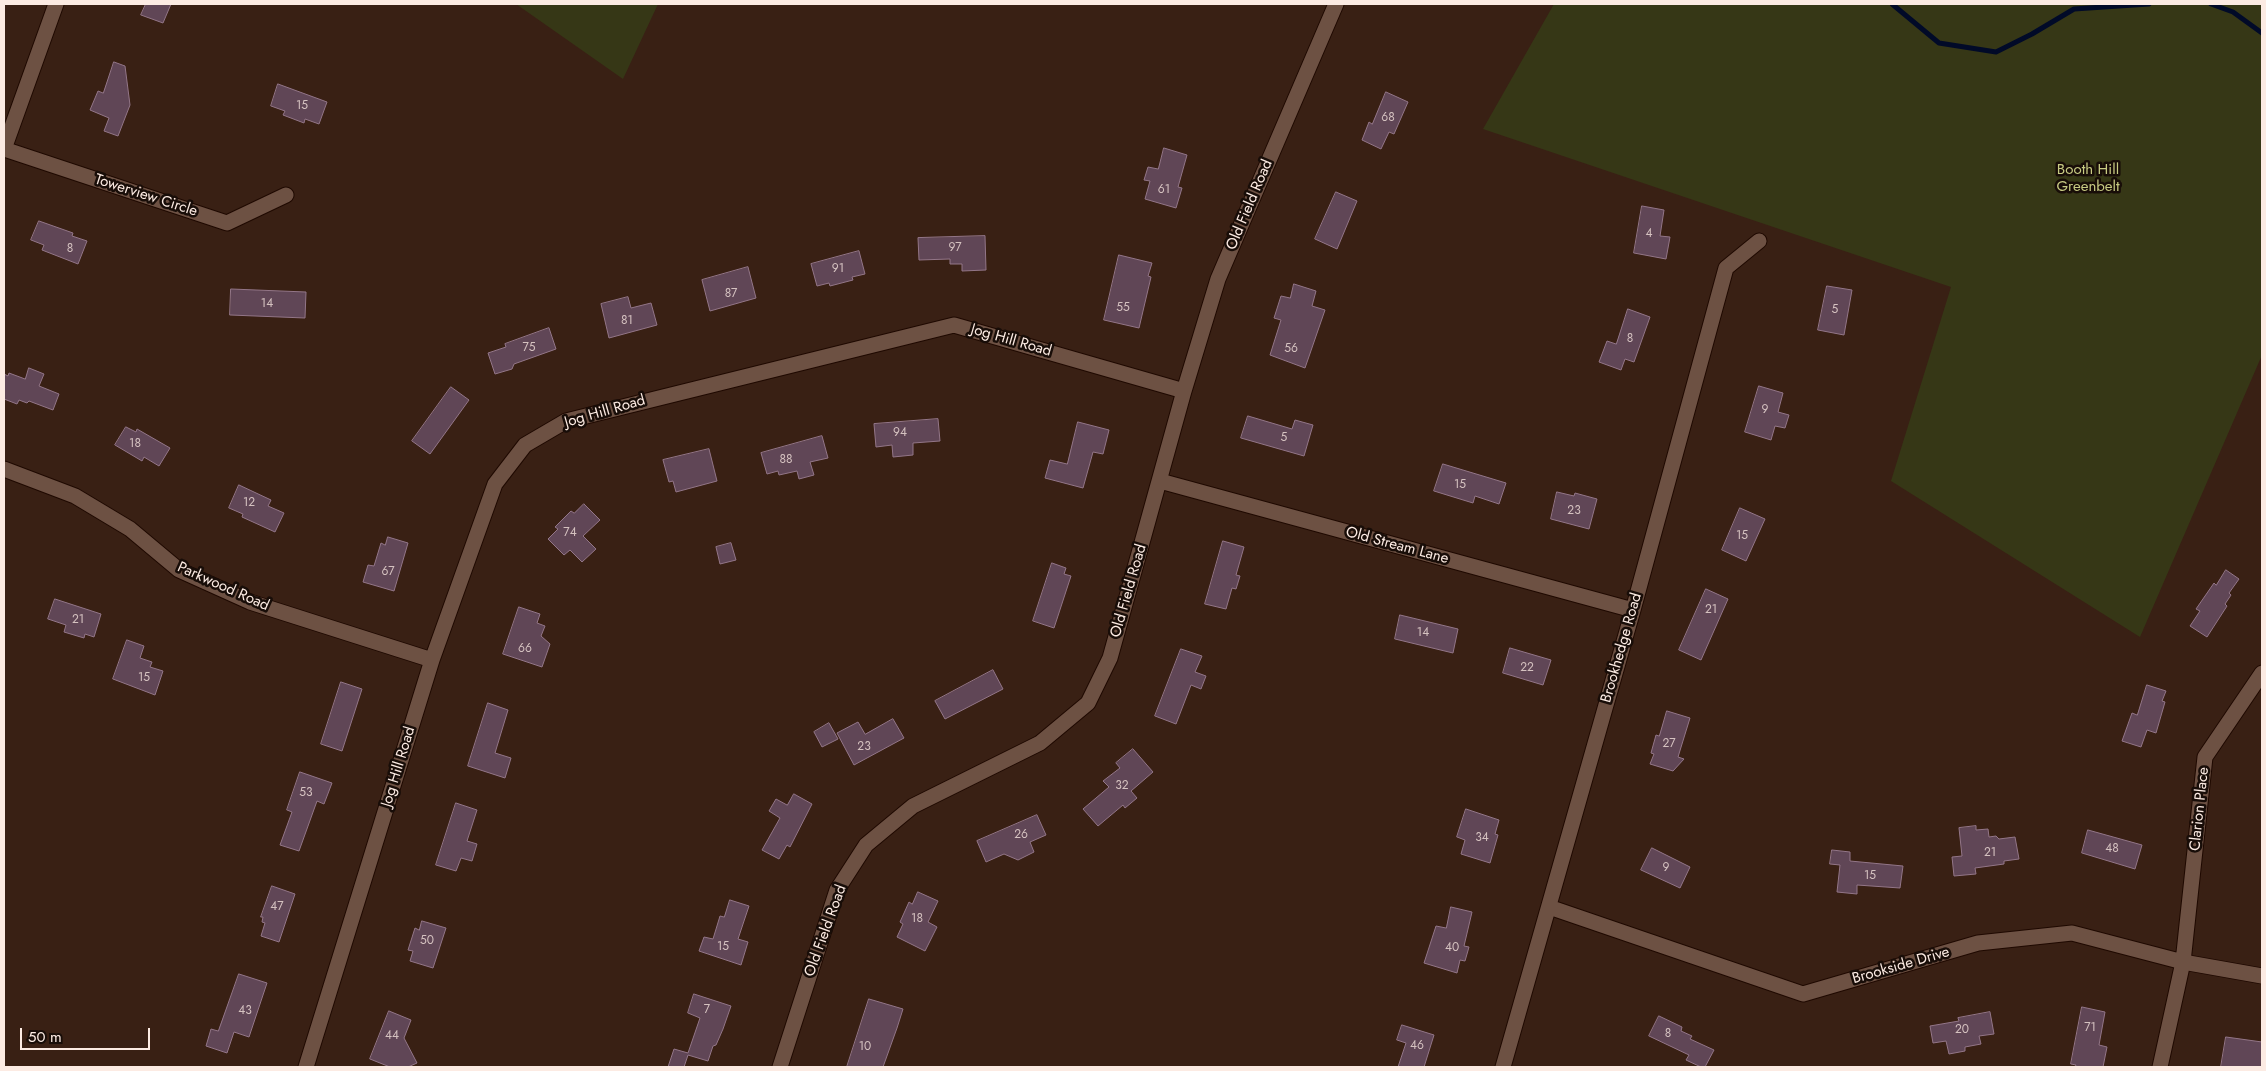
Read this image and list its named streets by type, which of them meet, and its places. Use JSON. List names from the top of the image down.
{
  "streets": {
    "street": [
      "Towerview Circle",
      "Old Field Road",
      "Jog Hill Road",
      "Old Stream Lane",
      "Parkwood Road",
      "Brookhedge Road",
      "Clarion Place",
      "Brookside Drive"
    ]
  },
  "crossings": [
    ["Old Field Road", "Jog Hill Road"],
    ["Old Field Road", "Old Stream Lane"],
    ["Jog Hill Road", "Parkwood Road"],
    ["Old Stream Lane", "Brookhedge Road"],
    ["Brookhedge Road", "Brookside Drive"],
    ["Clarion Place", "Brookside Drive"]
  ],
  "parks": ["Booth Hill Greenbelt"],
  "house_numbers": [
    "15",
    "68",
    "61",
    "4",
    "97",
    "8",
    "91",
    "87",
    "14",
    "55",
    "5",
    "81",
    "8",
    "75",
    "56",
    "9",
    "94",
    "5",
    "18",
    "88",
    "15",
    "12",
    "23",
    "74",
    "15",
    "67",
    "21",
    "21",
    "14",
    "66",
    "22",
    "15",
    "27",
    "23",
    "32",
    "53",
    "26",
    "34",
    "48",
    "21",
    "9",
    "15",
    "47",
    "18",
    "50",
    "15",
    "40",
    "7",
    "43",
    "71",
    "20",
    "8",
    "44",
    "46",
    "10"
  ],
  "scale_bar": "50 m"
}
